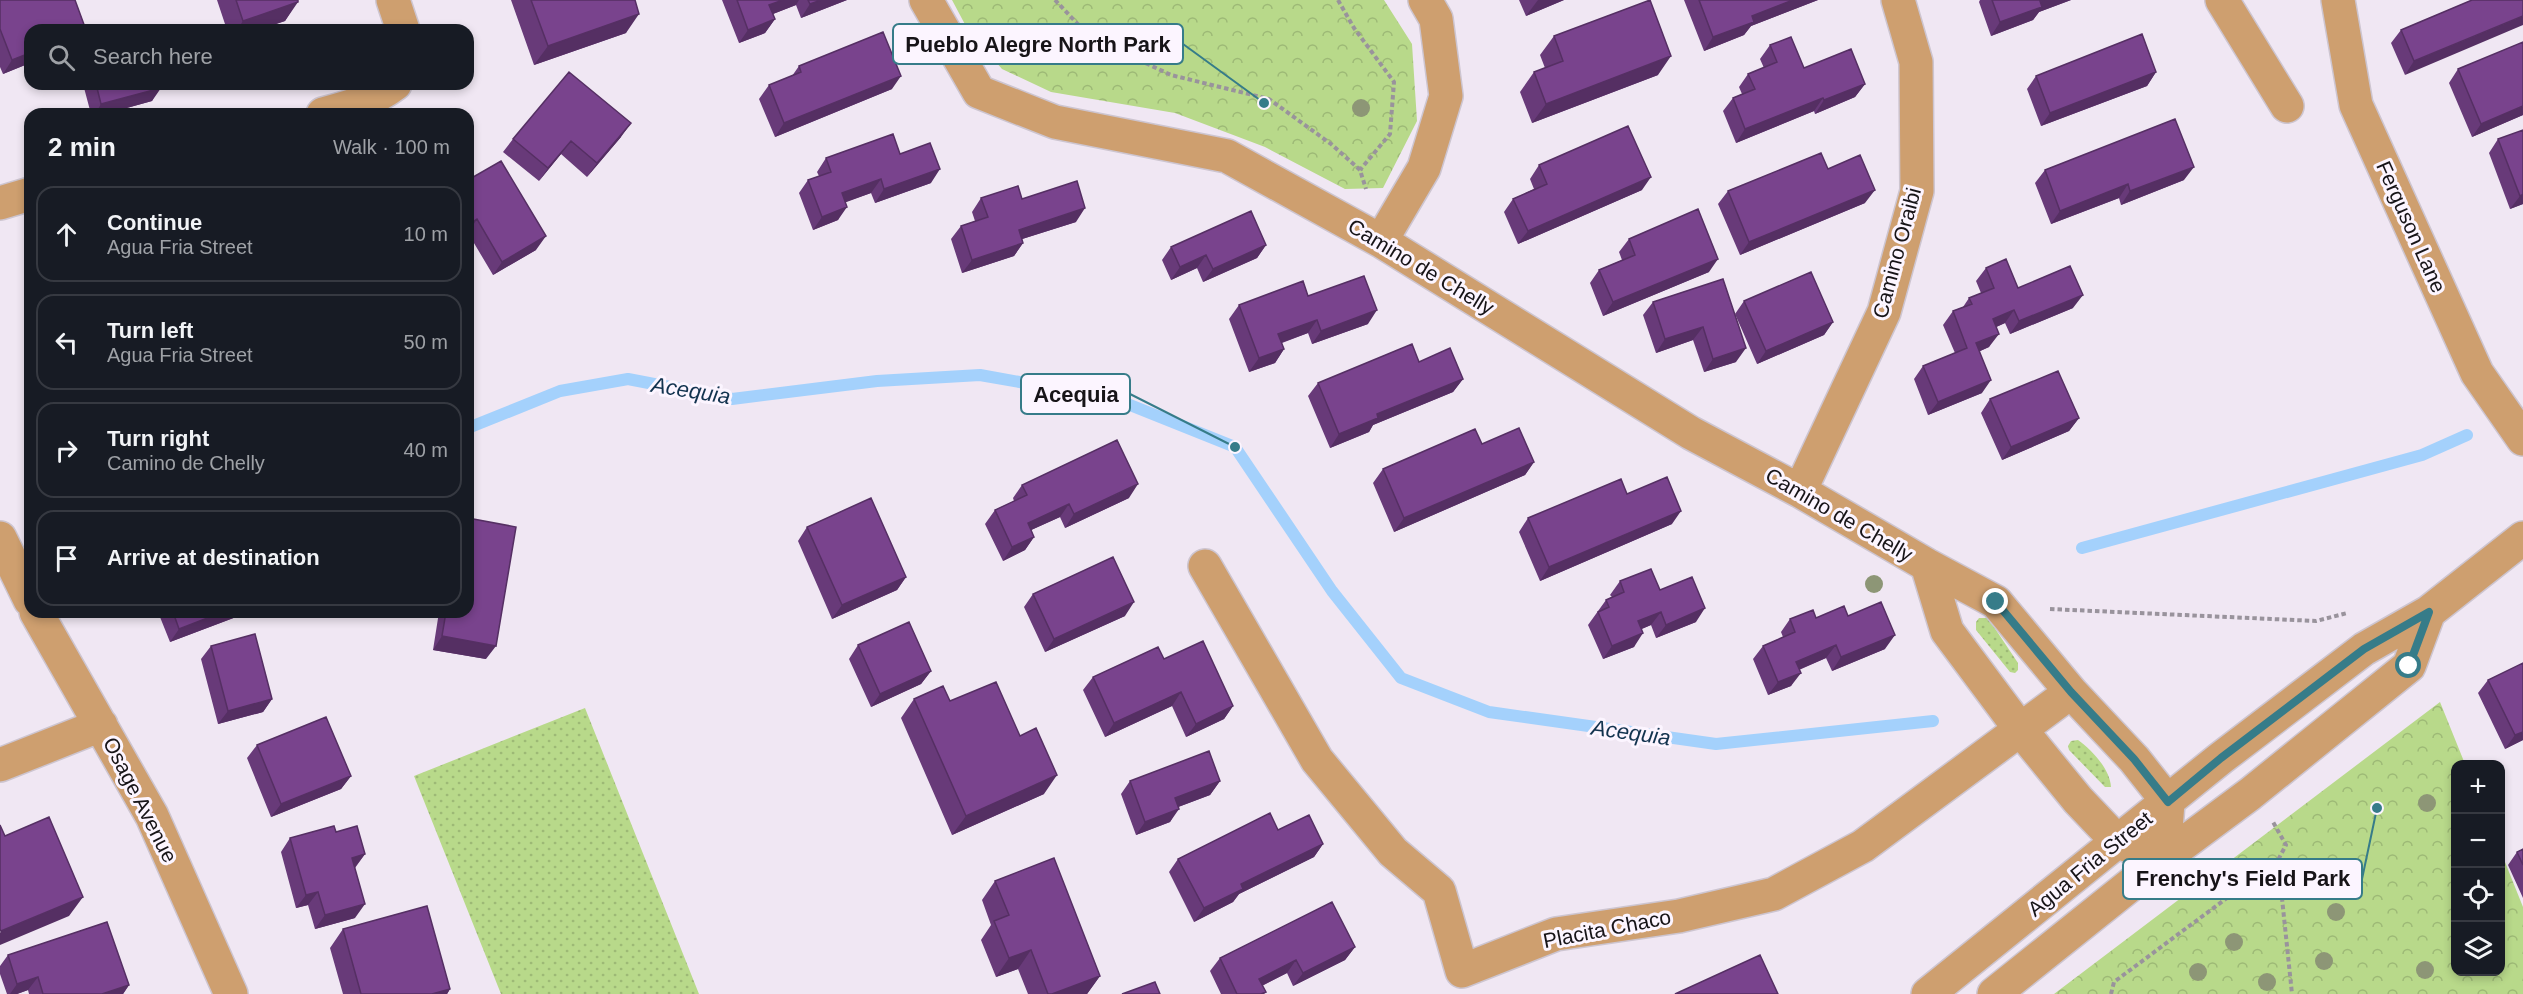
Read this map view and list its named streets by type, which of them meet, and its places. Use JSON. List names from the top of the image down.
{
  "streets": {
    "street": [
      "Ferguson Lane",
      "Camino Oraibi",
      "Camino de Chelly",
      "Osage Avenue",
      "Agua Fria Street",
      "Placita Chaco"
    ]
  },
  "crossings": [
    ["Camino Oraibi", "Camino de Chelly"],
    ["Camino de Chelly", "Agua Fria Street"],
    ["Camino de Chelly", "Placita Chaco"]
  ],
  "water": ["Acequia"],
  "places": ["Pueblo Alegre North Park", "Acequia", "Frenchy's Field Park"],
  "page": {
    "search": "Search here",
    "heading": ["2 min", "Walk · 100 m"],
    "list": [
      ["Continue", "Agua Fria Street", "10 m"],
      ["Turn left", "Agua Fria Street", "50 m"],
      ["Turn right", "Camino de Chelly", "40 m"],
      "Arrive at destination"
    ],
    "map_buttons": ["+", "−"]
  }
}
